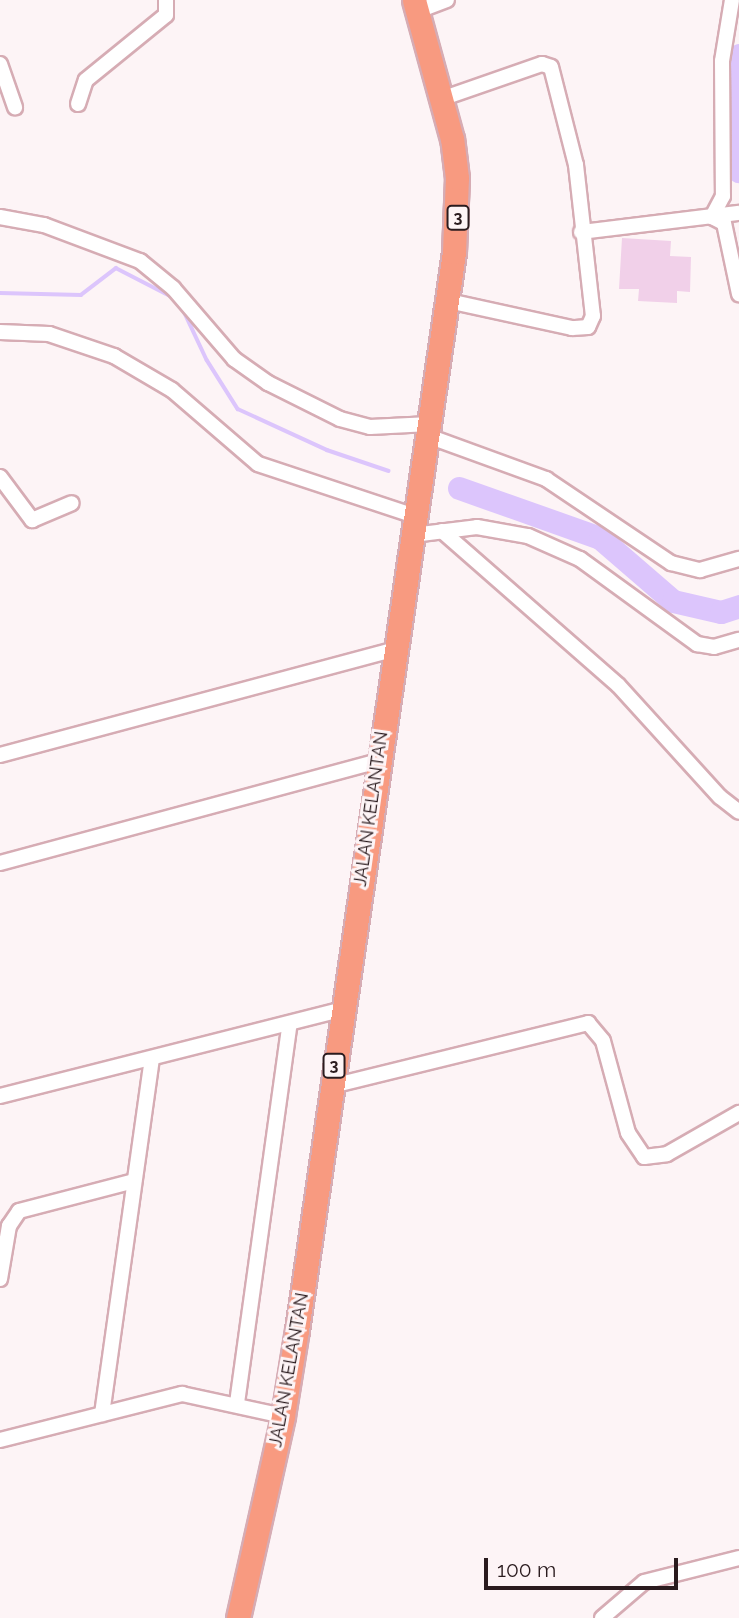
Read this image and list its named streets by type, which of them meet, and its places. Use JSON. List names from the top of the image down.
{
  "streets": {
    "highway": ["3", "JALAN KELANTAN"]
  },
  "scale_bar": "100 m"
}
